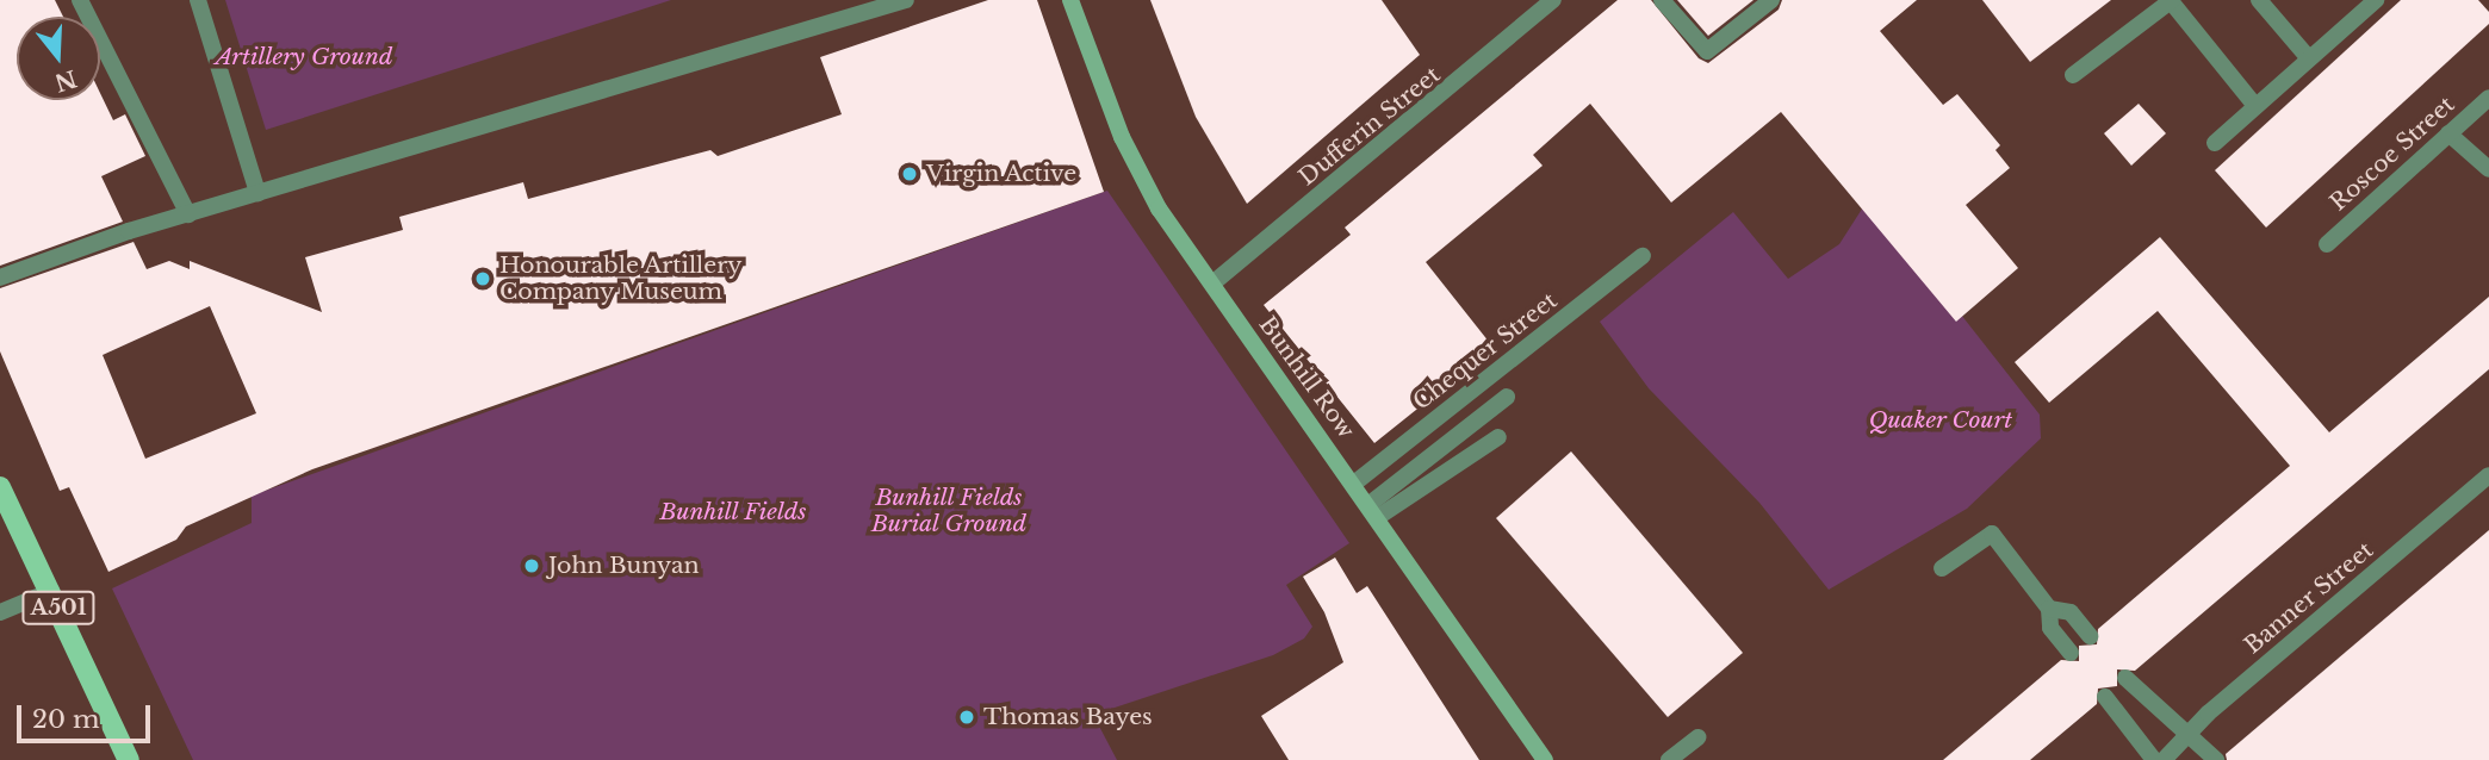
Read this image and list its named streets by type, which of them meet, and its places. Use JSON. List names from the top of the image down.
{
  "streets": {
    "main road": ["Bunhill Row", "A501"],
    "street": [
      "Dufferin Street",
      "Roscoe Street",
      "Chequer Street",
      "Banner Street"
    ]
  },
  "crossings": [
    ["Dufferin Street", "Bunhill Row"],
    ["Chequer Street", "Bunhill Row"]
  ],
  "parks": [
    "Artillery Ground",
    "Quaker Court",
    "Bunhill Fields Burial Ground",
    "Bunhill Fields"
  ],
  "places": [
    "Virgin Active",
    "Honourable Artillery Company Museum",
    "John Bunyan",
    "Thomas Bayes"
  ],
  "scale_bar": "20 m",
  "north": "bottom"
}
